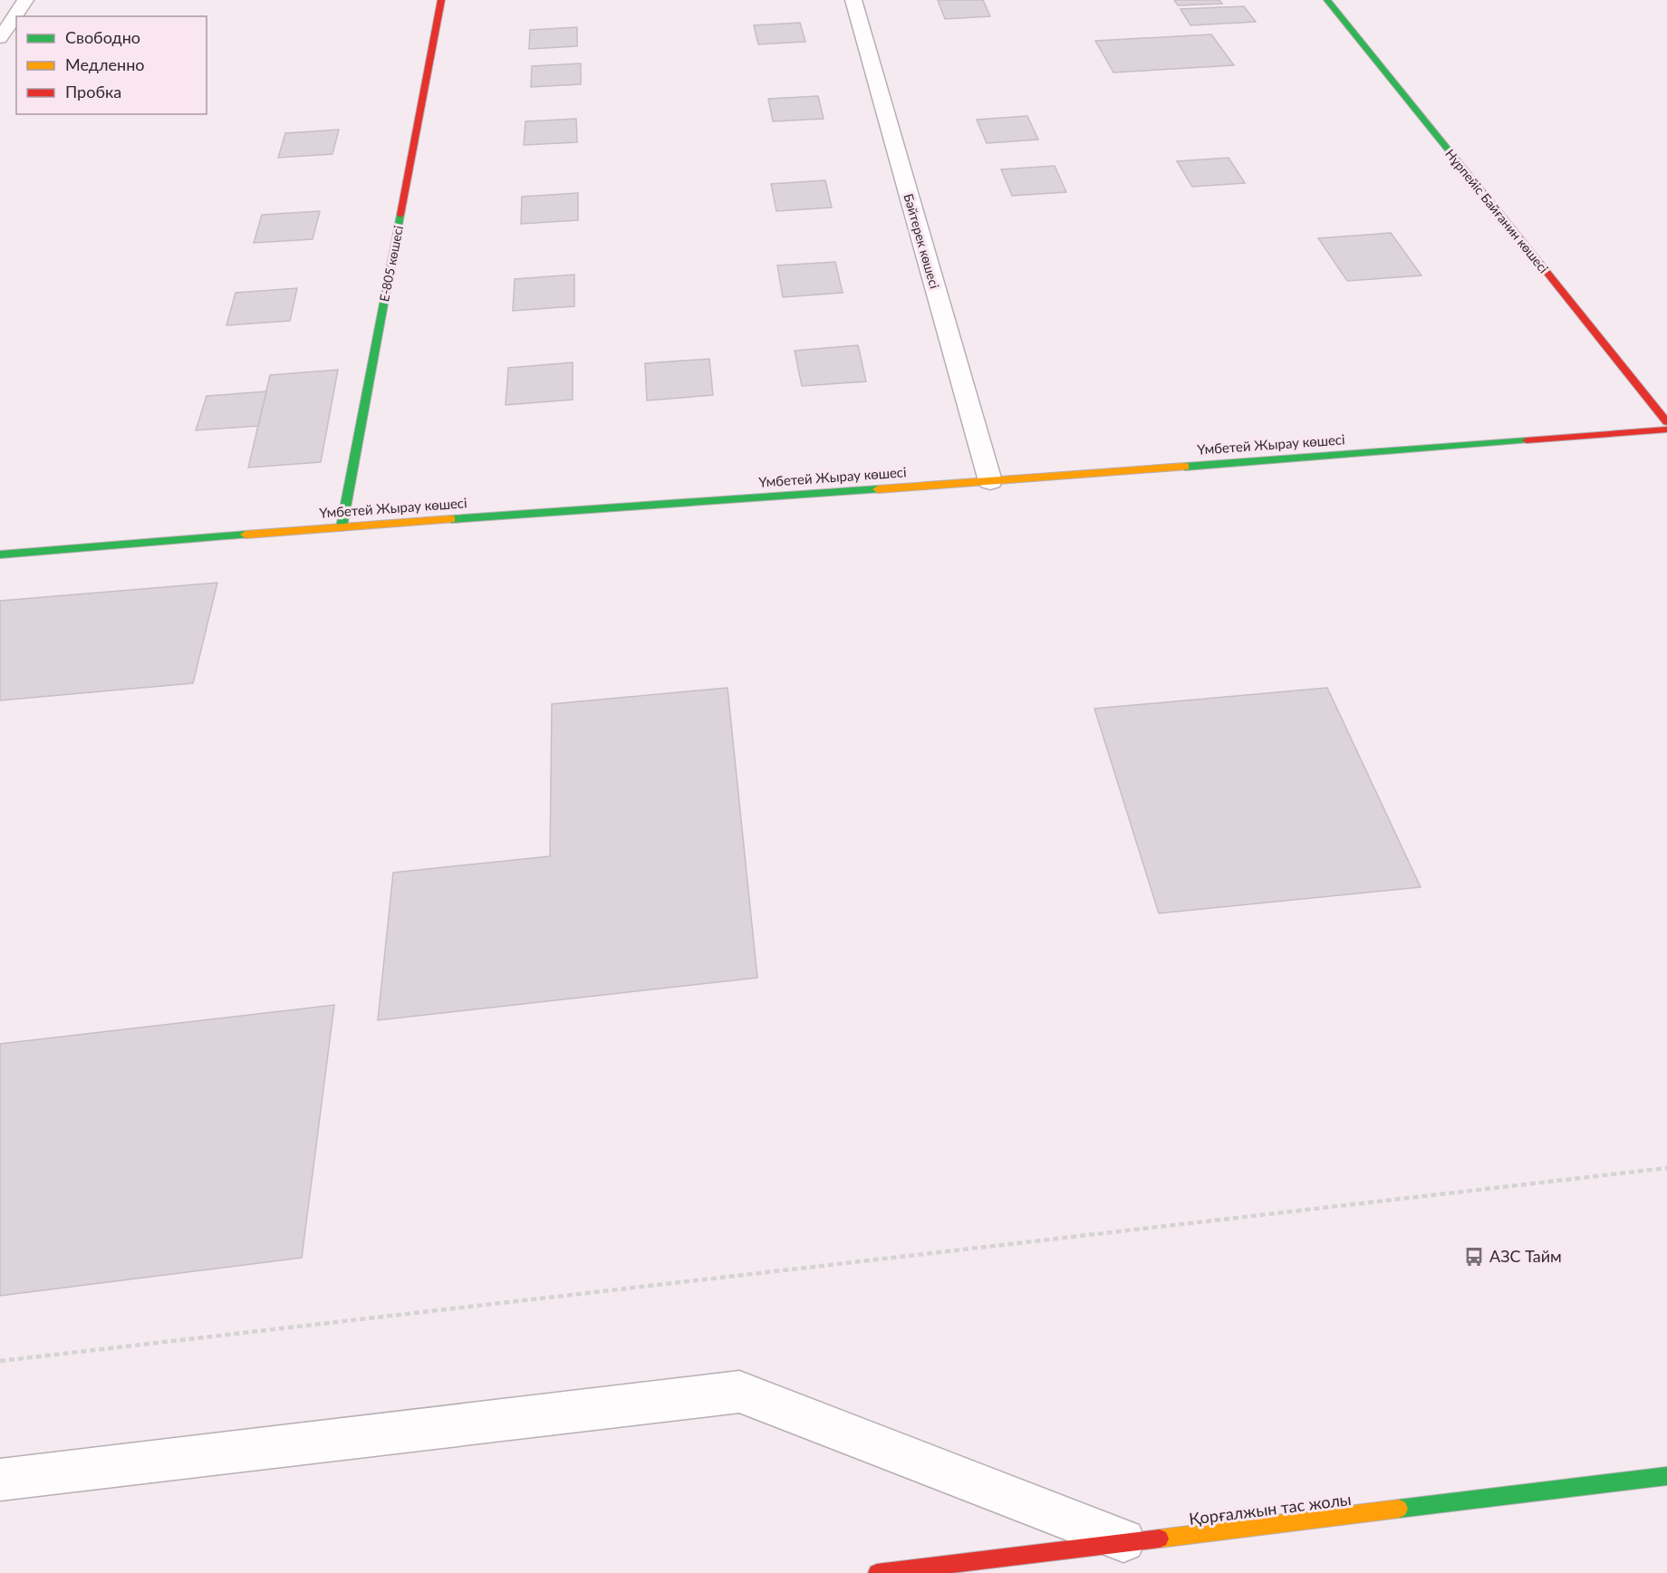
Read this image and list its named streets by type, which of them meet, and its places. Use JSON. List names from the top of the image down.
{
  "streets": {
    "street": [
      "Нұрпейіс Байғанин көшесі",
      "Бәйтерек көшесі",
      "Е-805 көшесі",
      "Үмбетей Жырау көшесі",
      "Қорғалжын тас жолы"
    ]
  },
  "crossings": [
    ["Бәйтерек көшесі", "Үмбетей Жырау көшесі"],
    ["Е-805 көшесі", "Үмбетей Жырау көшесі"]
  ],
  "places": {
    "bus stop": ["АЗС Тайм"]
  },
  "legend": ["Свободно", "Медленно", "Пробка"]
}
